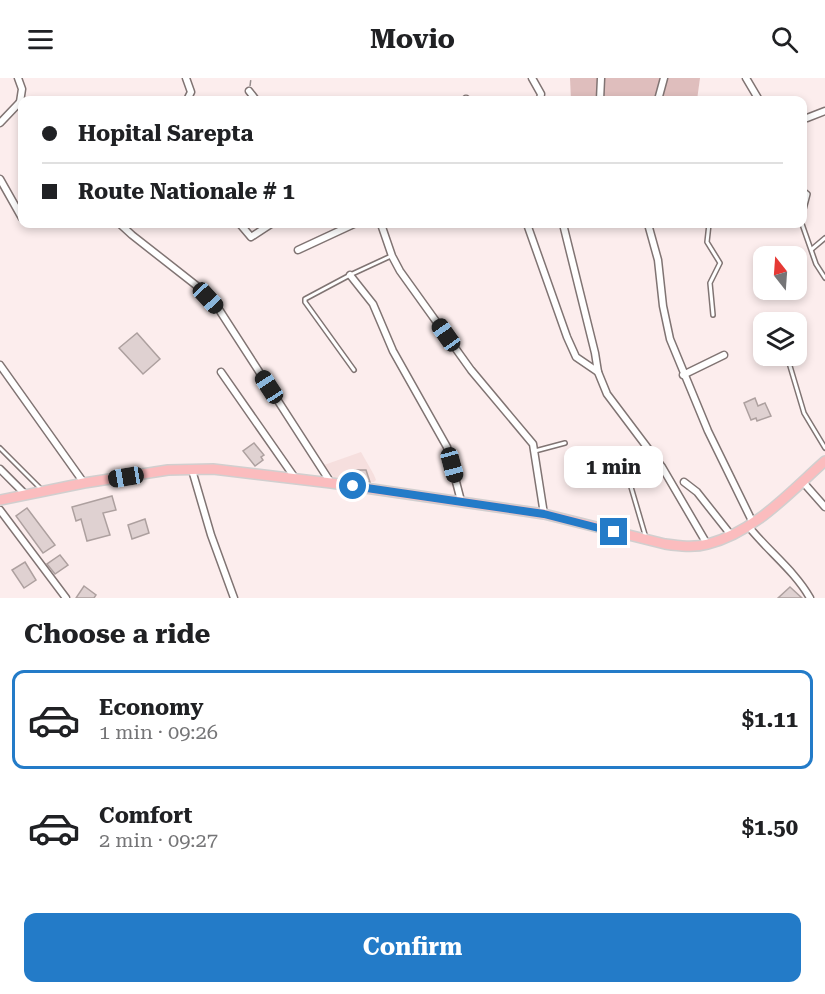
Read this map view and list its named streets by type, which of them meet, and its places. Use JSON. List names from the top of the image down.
{
  "north": "top",
  "page": {
    "header": "Movio",
    "banner": ["Hopital Sarepta", "Route Nationale # 1"],
    "bubble": "1 min",
    "heading": "Choose a ride",
    "list": [
      {
        "name": "Economy",
        "note": "1 min · 09:26",
        "value": "$1.11"
      },
      {
        "name": "Comfort",
        "note": "2 min · 09:27",
        "value": "$1.50"
      }
    ],
    "buttons": "Confirm"
  }
}
